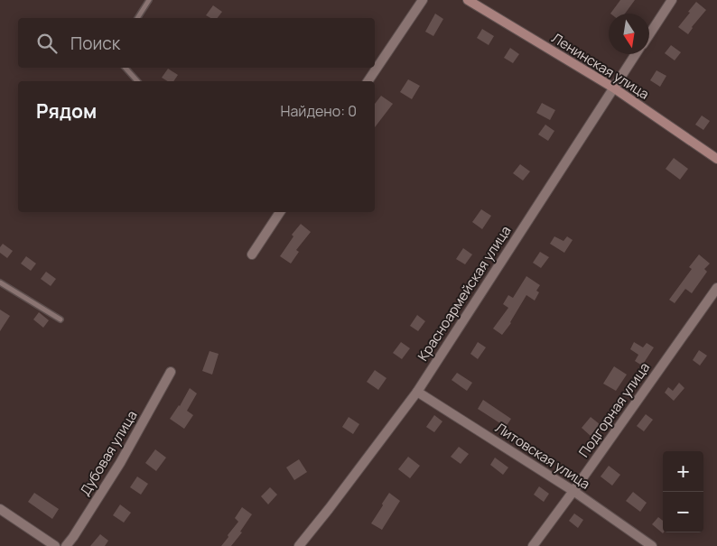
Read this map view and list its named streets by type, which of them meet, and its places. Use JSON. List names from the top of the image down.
{
  "streets": {
    "main road": ["Ленинская улица"],
    "street": [
      "Красноармейская улица",
      "Подгорная улица",
      "Дубовая улица",
      "Литовская улица"
    ]
  },
  "crossings": [
    ["Ленинская улица", "Красноармейская улица"],
    ["Красноармейская улица", "Литовская улица"],
    ["Подгорная улица", "Литовская улица"]
  ],
  "north": "bottom",
  "page": {
    "search": "Поиск",
    "heading": ["Рядом", "Найдено: 0"],
    "map_buttons": ["+", "−"]
  }
}
